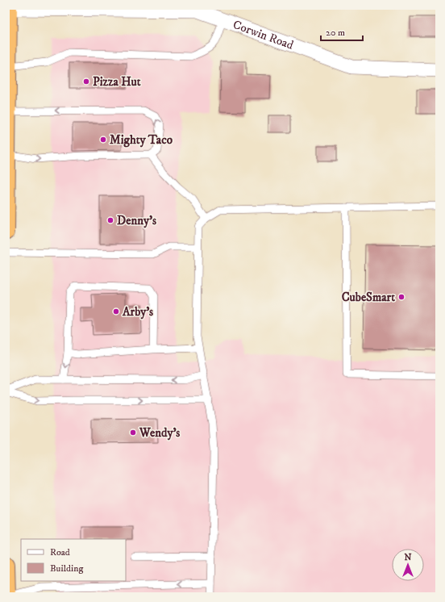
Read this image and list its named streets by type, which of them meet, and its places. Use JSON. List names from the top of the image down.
{
  "streets": {
    "street": ["Corwin Road"]
  },
  "places": [
    "Pizza Hut",
    "Mighty Taco",
    "Denny's",
    "CubeSmart",
    "Arby's",
    "Wendy's"
  ],
  "legend": ["Road", "Building"],
  "scale_bar": "20 m",
  "north": "top"
}
